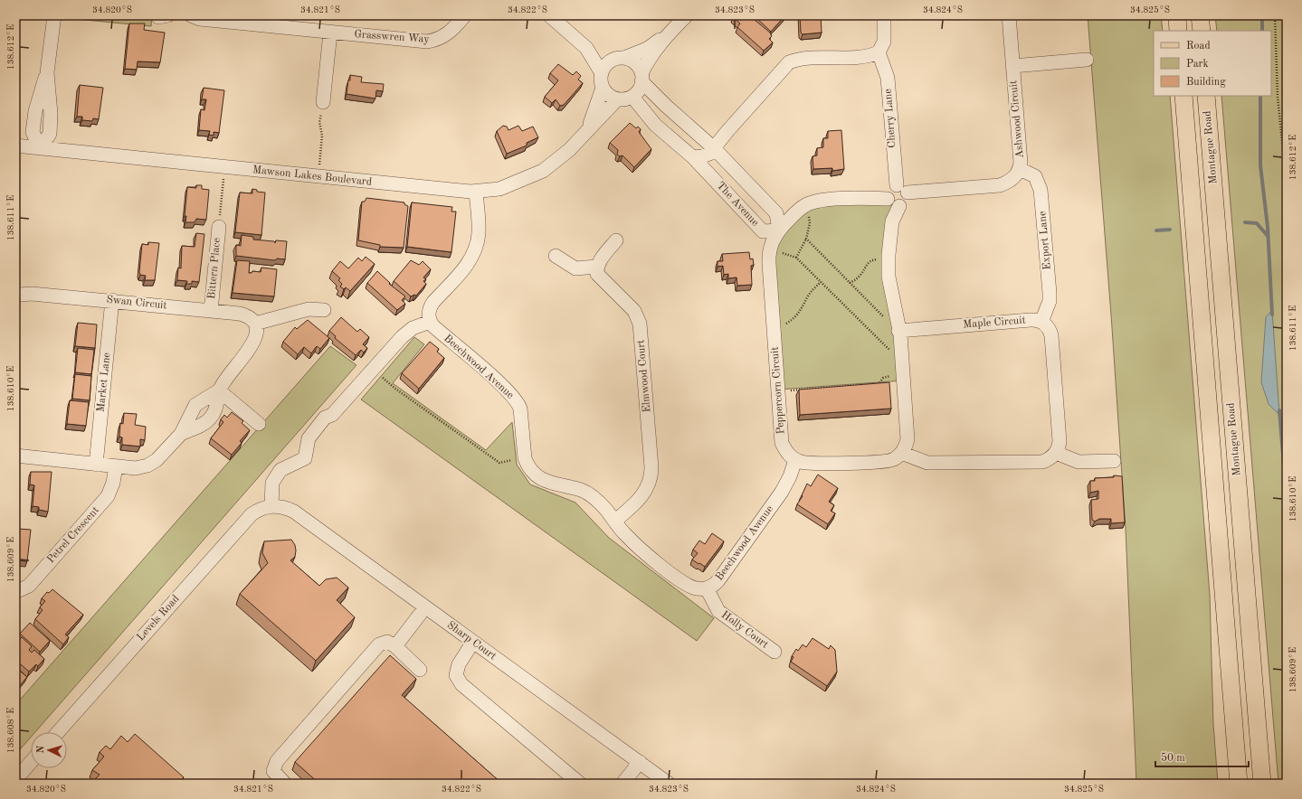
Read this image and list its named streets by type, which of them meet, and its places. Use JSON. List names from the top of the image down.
{
  "streets": {
    "main road": ["Montague Road"],
    "street": [
      "Grasswren Way",
      "Cherry Lane",
      "Ashwood Circuit",
      "Mawson Lakes Boulevard",
      "The Avenue",
      "Export Lane",
      "Bittern Place",
      "Swan Circuit",
      "Maple Circuit",
      "Beechwood Avenue",
      "Elmwood Court",
      "Market Lane",
      "Peppercorn Circuit",
      "Petrel Crescent",
      "Levels Road",
      "Holly Court",
      "Sharp Court"
    ]
  },
  "crossings": [
    ["Cherry Lane", "Ashwood Circuit"],
    ["Cherry Lane", "Peppercorn Circuit"],
    ["Ashwood Circuit", "Export Lane"],
    ["Ashwood Circuit", "Peppercorn Circuit"],
    ["Mawson Lakes Boulevard", "The Avenue"],
    ["The Avenue", "Peppercorn Circuit"],
    ["Export Lane", "Maple Circuit"],
    ["Bittern Place", "Swan Circuit"],
    ["Swan Circuit", "Market Lane"],
    ["Beechwood Avenue", "Elmwood Court"],
    ["Beechwood Avenue", "Peppercorn Circuit"],
    ["Beechwood Avenue", "Holly Court"],
    ["Levels Road", "Sharp Court"]
  ],
  "legend": ["Road", "Park", "Building"],
  "scale_bar": "50 m",
  "north": "left",
  "coordinates": [
    "34.820°S",
    "34.821°S",
    "34.822°S",
    "34.823°S",
    "34.824°S",
    "34.825°S",
    "138.612°E",
    "138.611°E",
    "138.610°E",
    "138.609°E",
    "138.608°E"
  ]
}
